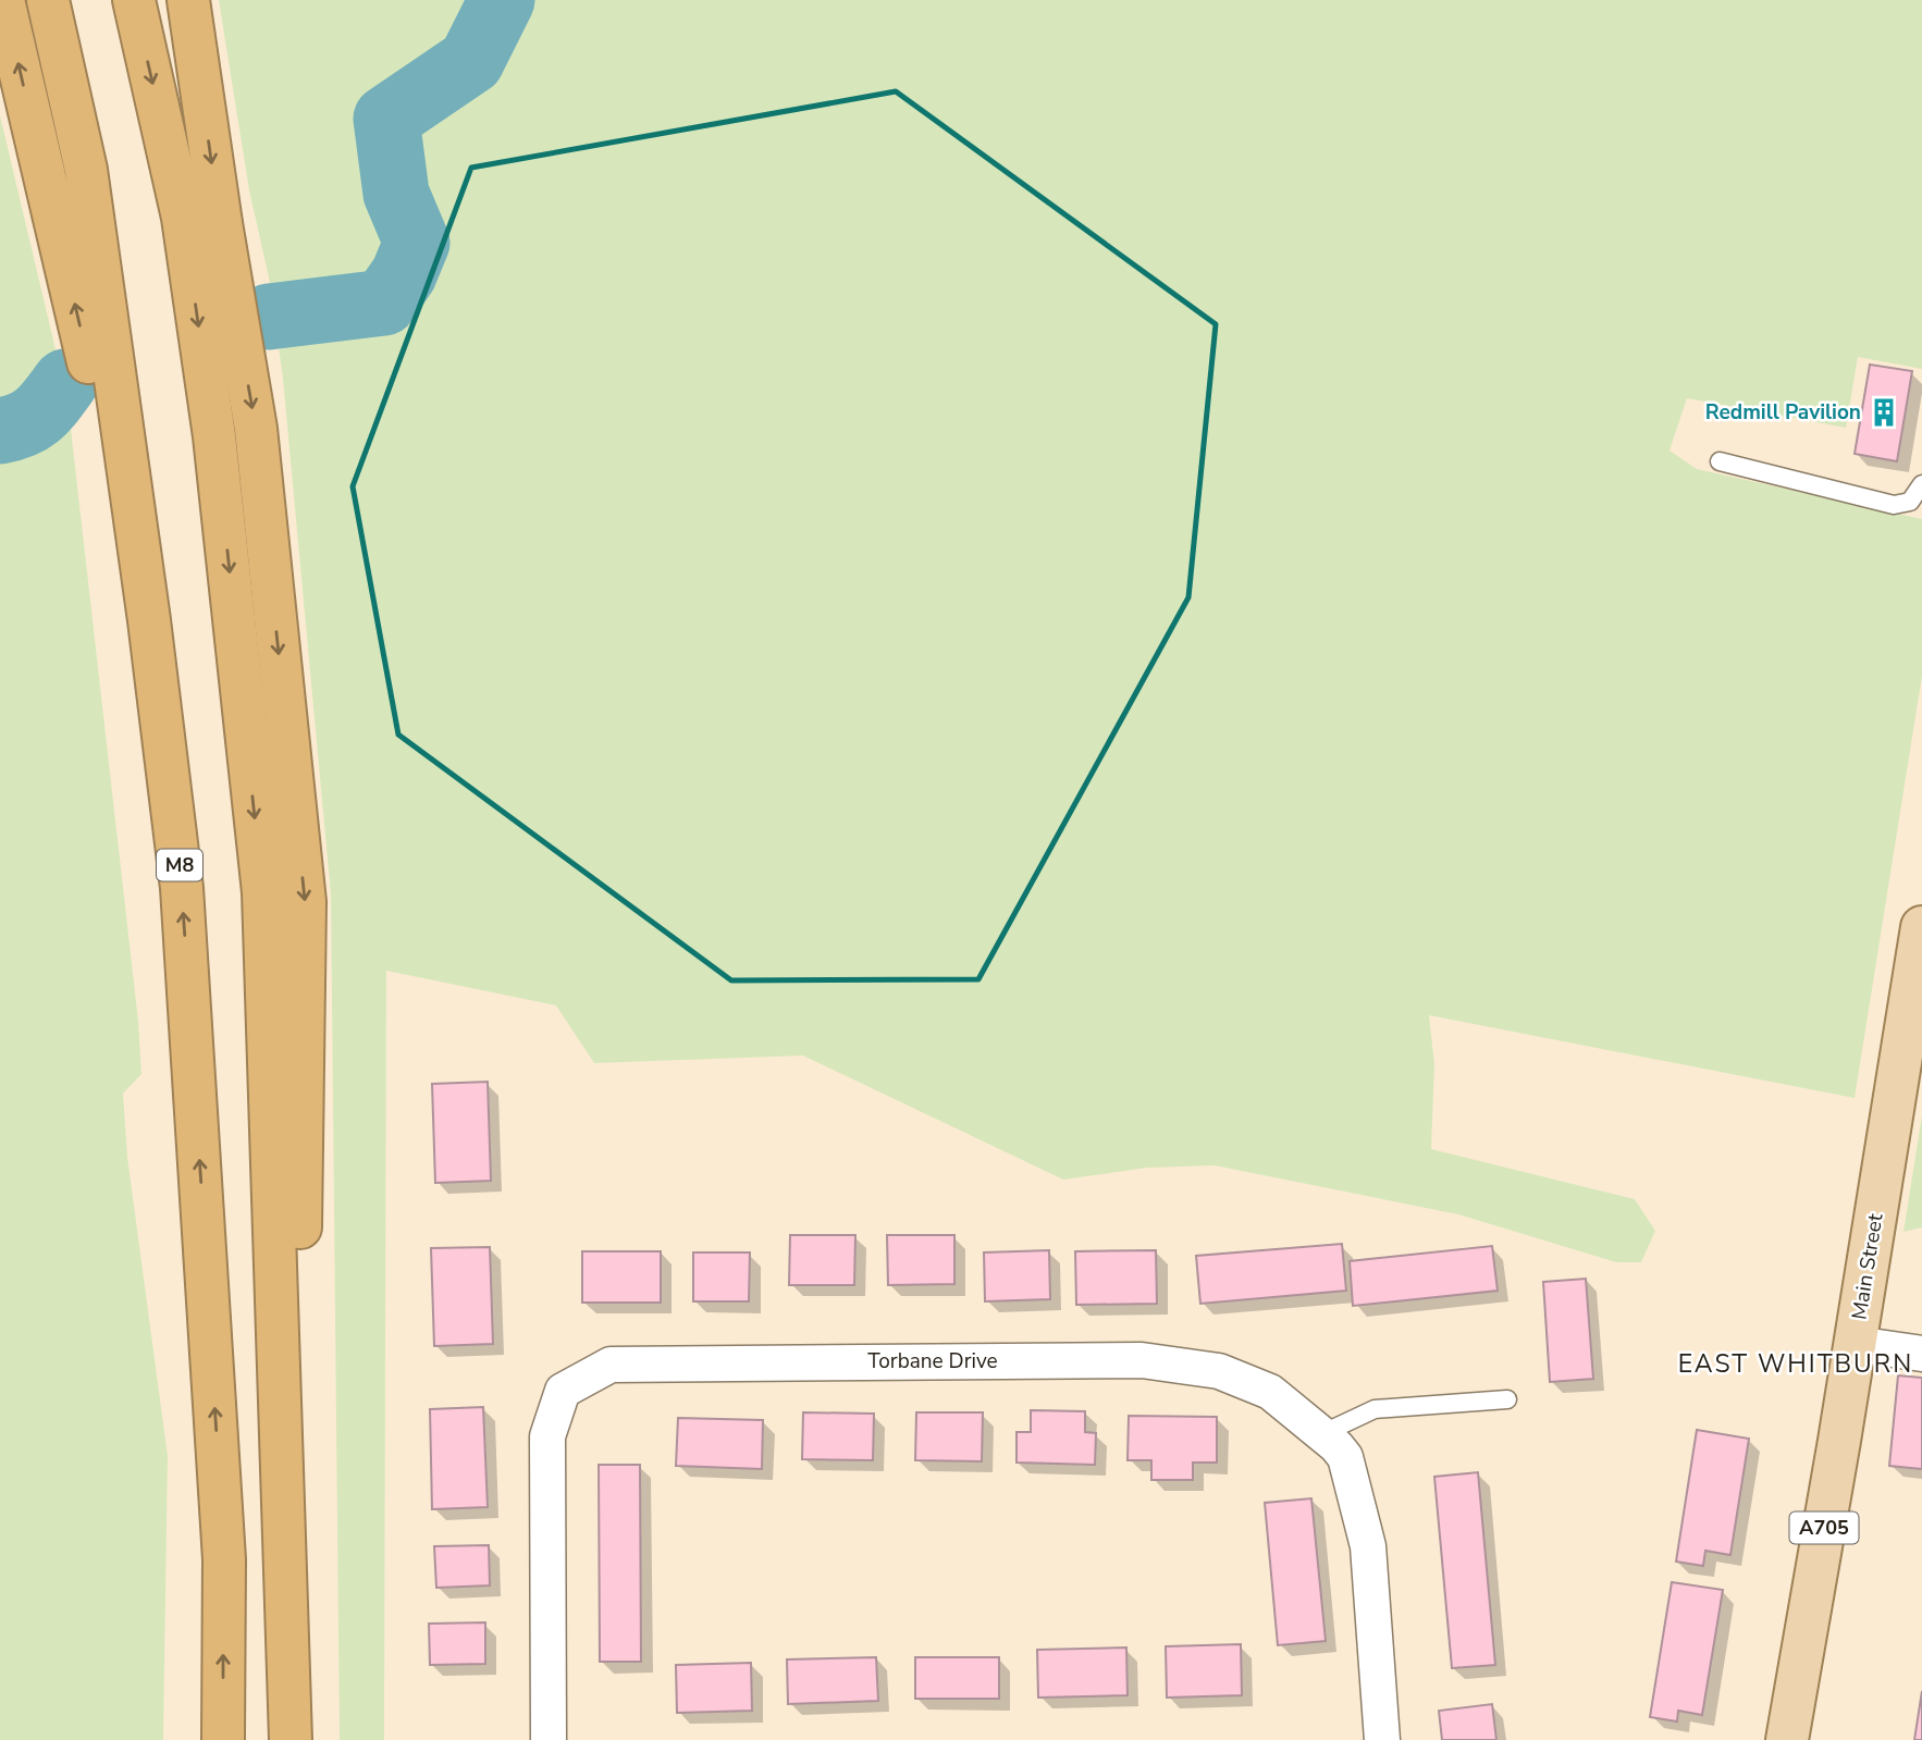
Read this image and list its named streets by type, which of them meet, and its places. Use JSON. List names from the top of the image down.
{
  "streets": {
    "highway": ["M8"],
    "main road": ["Main Street", "A705"],
    "street": ["Torbane Drive"]
  },
  "districts": ["EAST WHITBURN"],
  "places": {
    "building": ["Redmill Pavilion"]
  }
}
